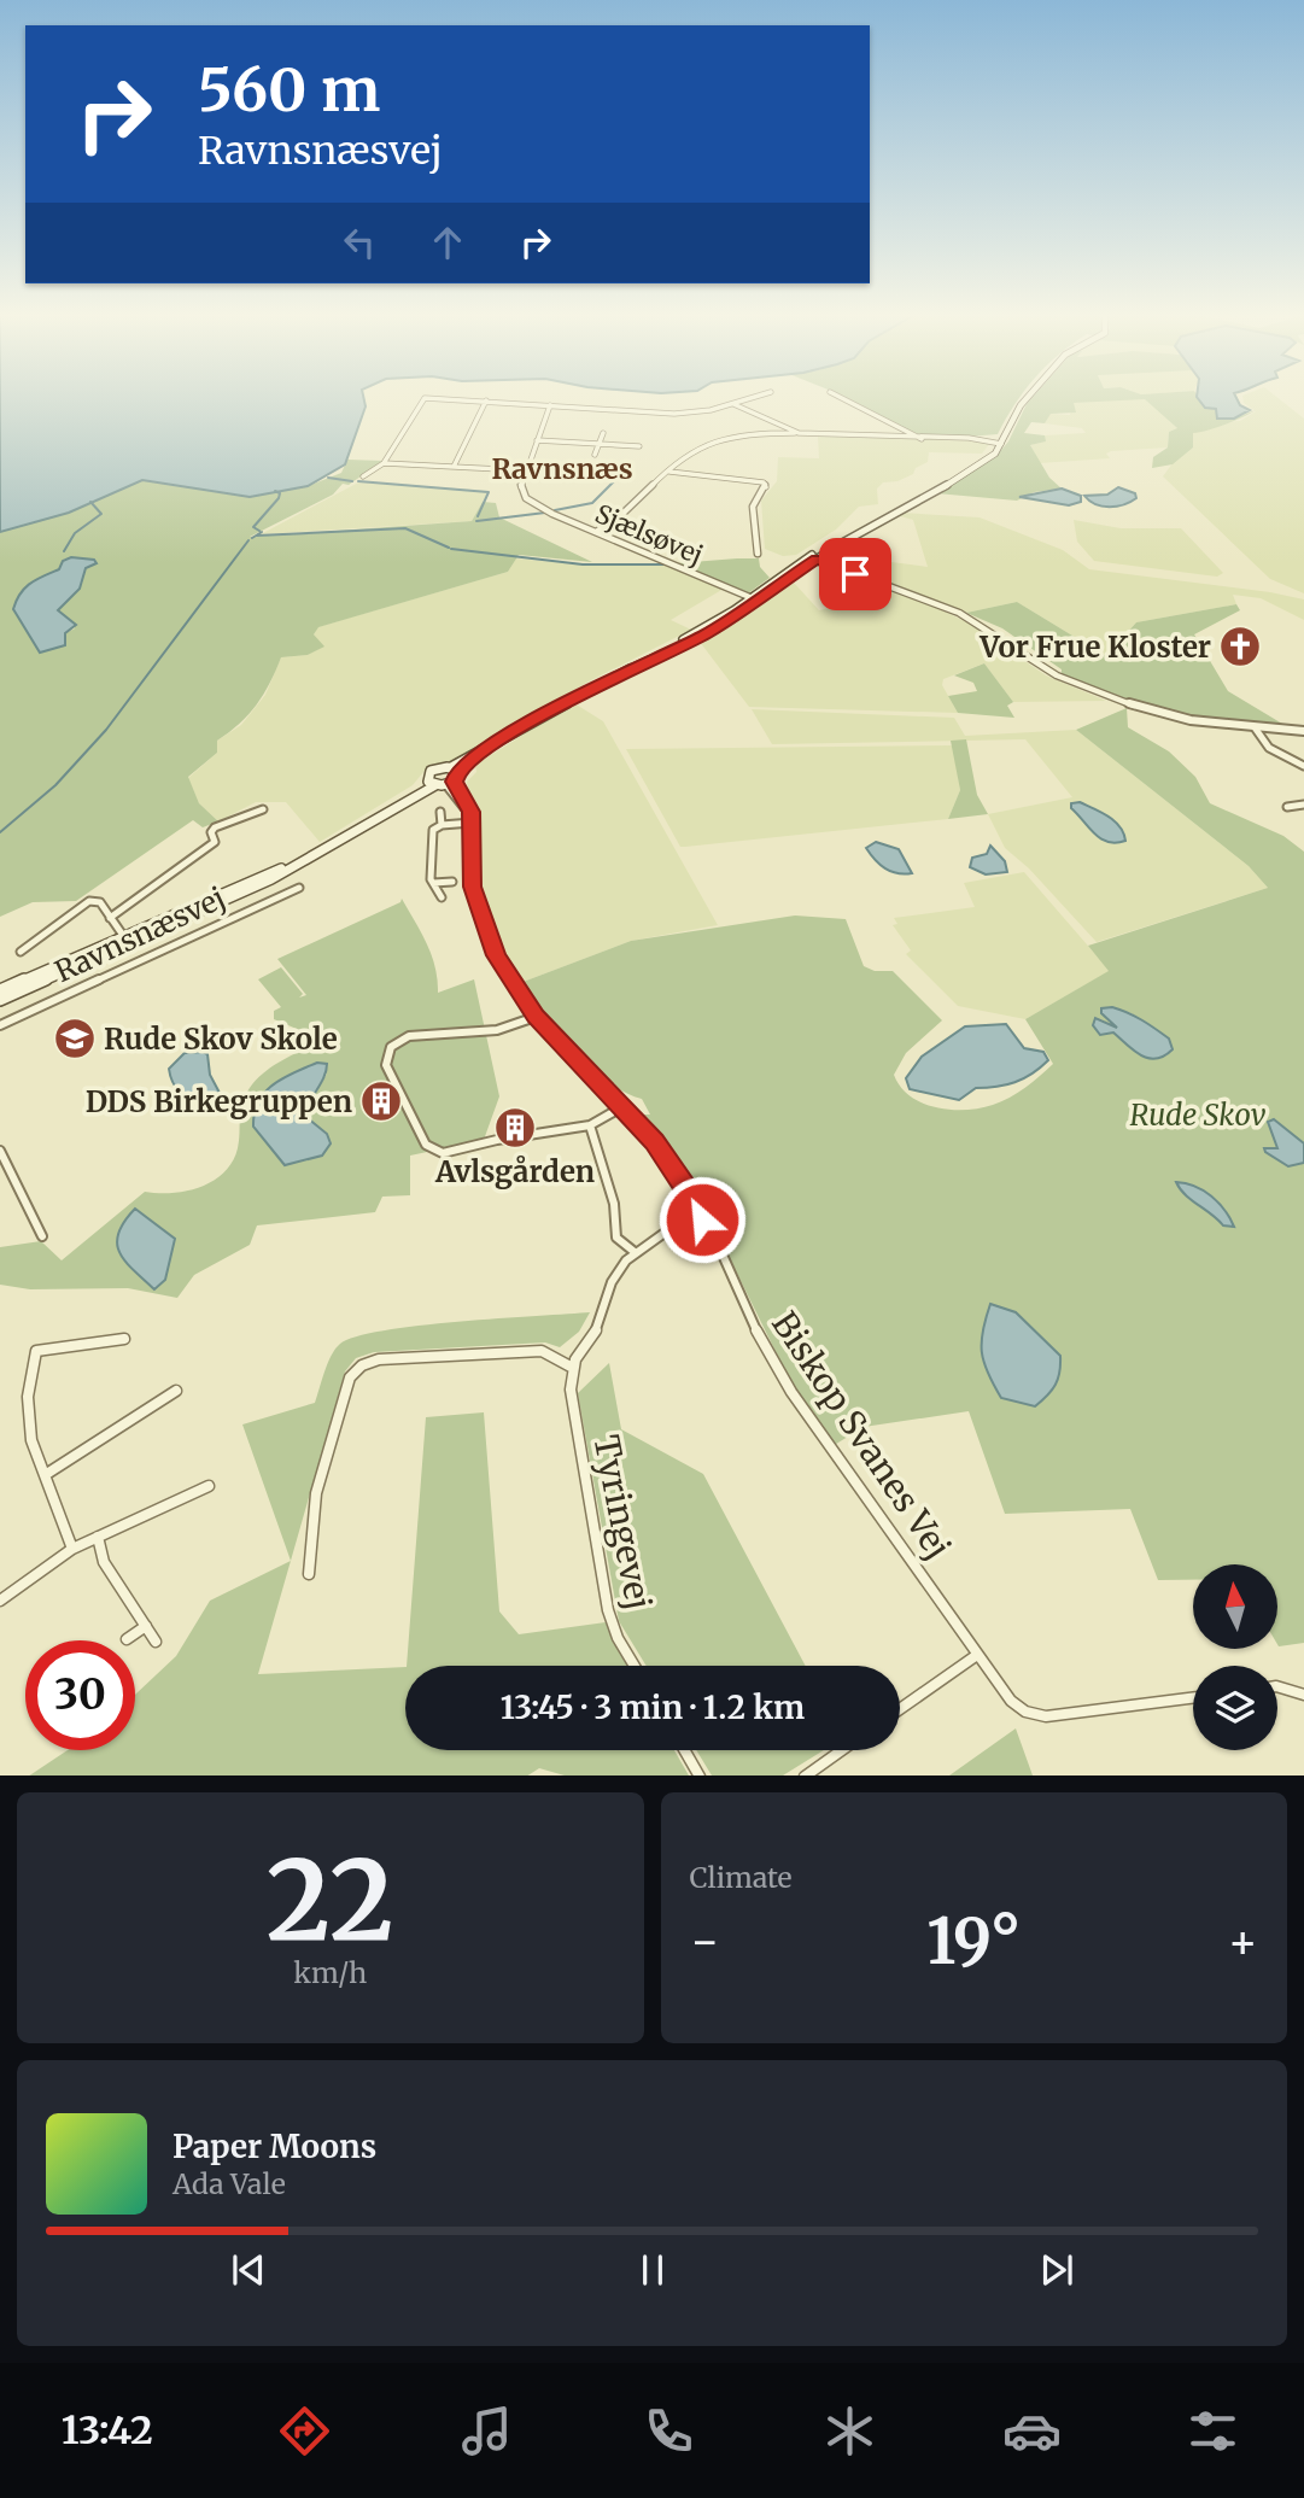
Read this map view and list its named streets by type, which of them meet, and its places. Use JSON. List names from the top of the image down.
{
  "streets": {
    "main road": ["Ravnsnæsvej"],
    "street": ["Sjælsøvej", "Biskop Svanes Vej", "Tyringevej"]
  },
  "districts": ["Ravnsnæs"],
  "parks": ["Rude Skov"],
  "places": {
    "church": ["Vor Frue Kloster"],
    "school or university": ["Rude Skov Skole"],
    "building": ["DDS Birkegruppen", "Avlsgården"]
  },
  "north": "top",
  "page": {
    "turn": ["560 m", "Ravnsnæsvej"],
    "limit": "30",
    "trip": "13:45 · 3 min · 1.2 km",
    "tile": [
      ["22", "km/h"],
      "Climate"
    ],
    "heat": ["−", "19°", "+"],
    "song": ["Paper Moons", "Ada Vale"],
    "tabs": "13:42"
  }
}
